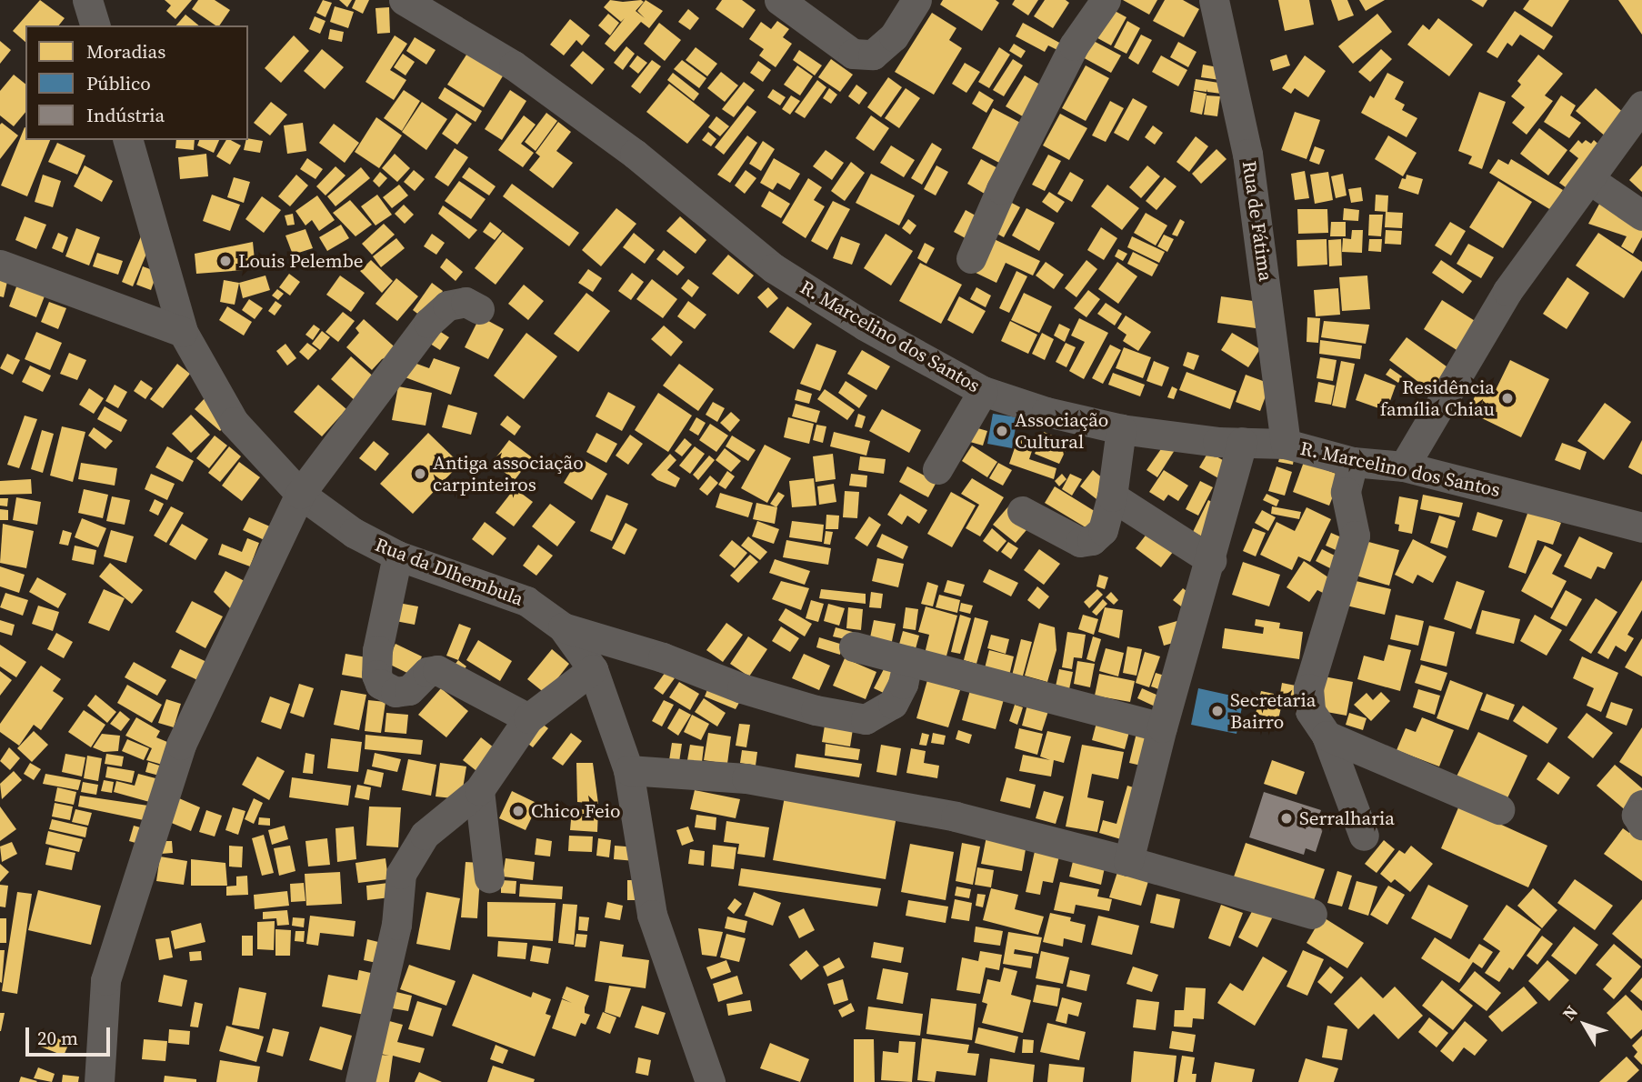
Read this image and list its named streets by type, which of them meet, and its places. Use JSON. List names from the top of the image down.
{
  "streets": {
    "street": ["Rua de Fátima", "R. Marcelino dos Santos", "Rua da Dlhembula"]
  },
  "crossings": [
    ["Rua de Fátima", "R. Marcelino dos Santos"]
  ],
  "places": [
    "Louis Pelembe",
    "Residência família Chiau",
    "Associação Cultural",
    "Antiga associação carpinteiros",
    "Secretaria Bairro",
    "Chico Feio",
    "Serralharia"
  ],
  "legend": ["Moradias", "Público", "Indústria"],
  "scale_bar": "20 m",
  "north": "top left"
}
